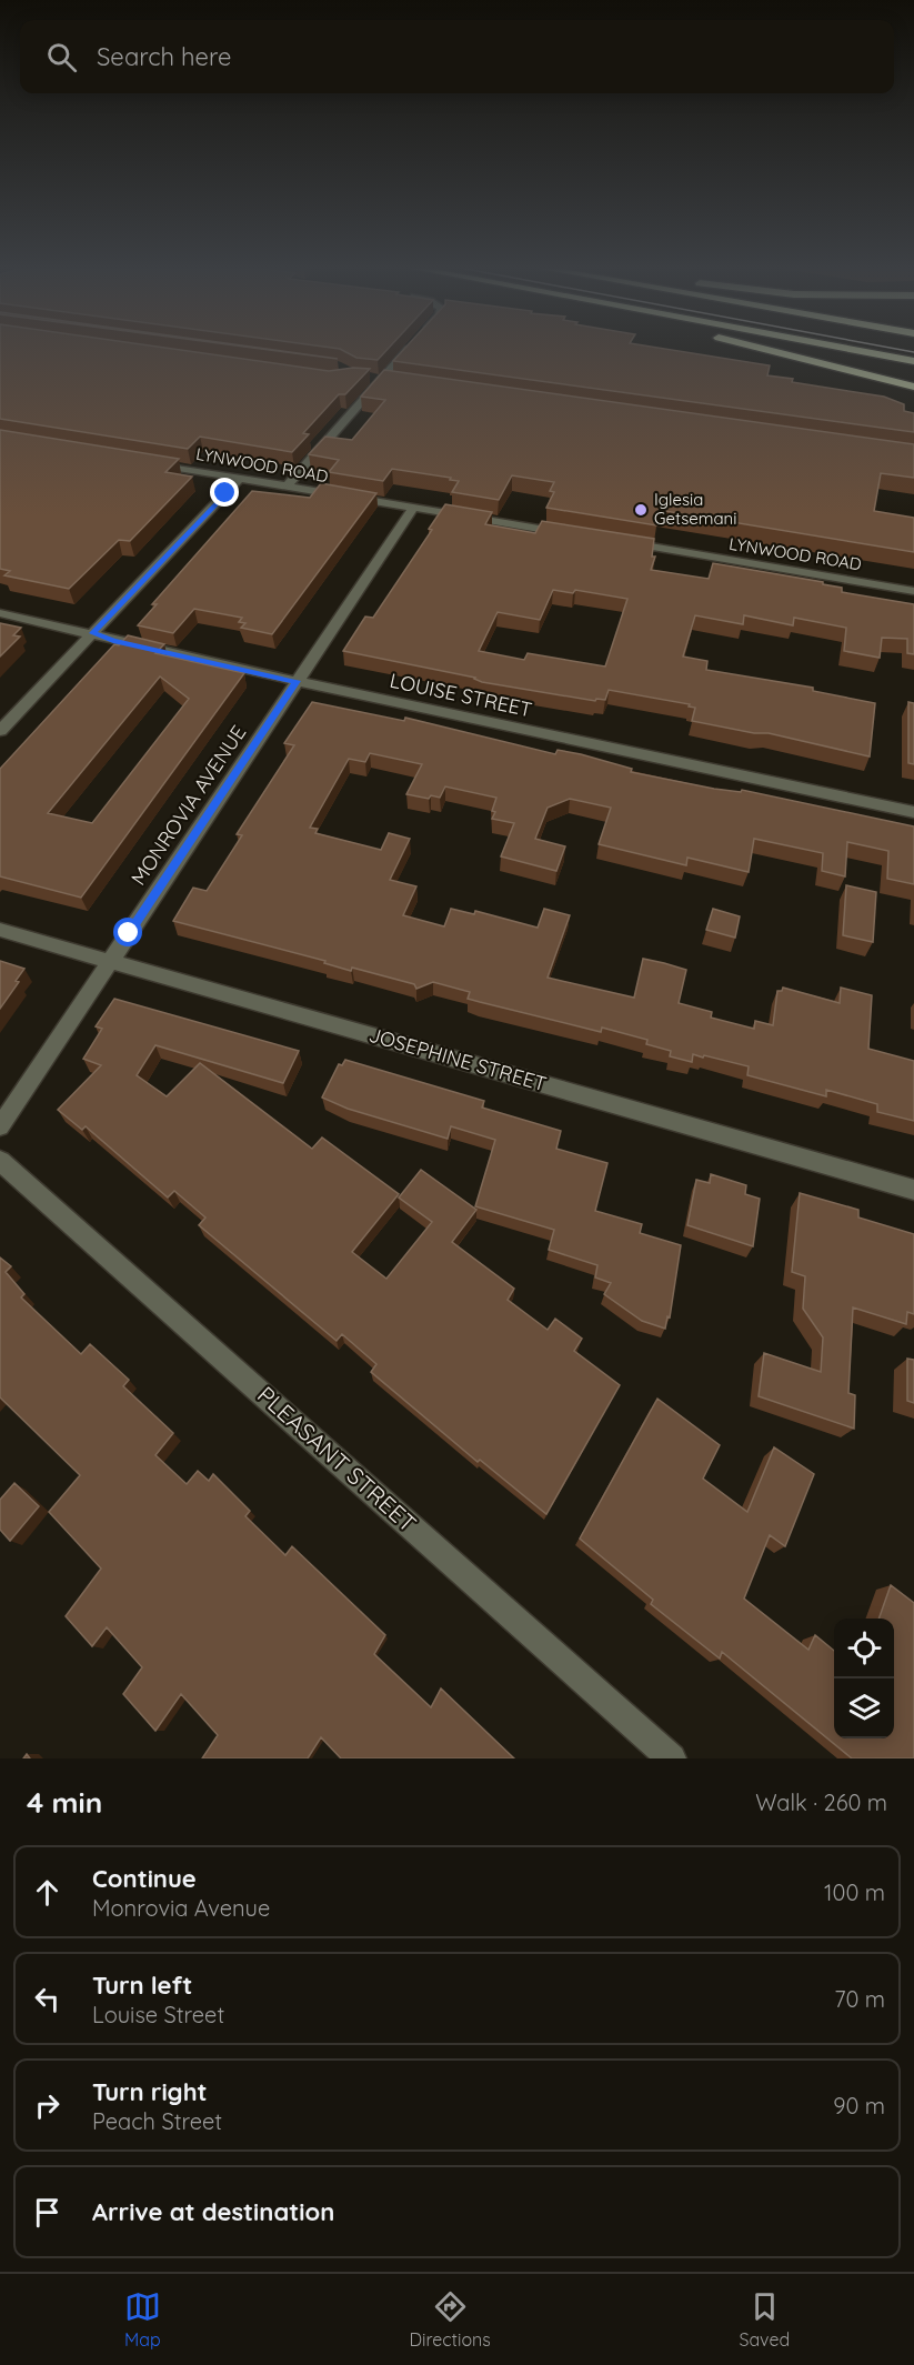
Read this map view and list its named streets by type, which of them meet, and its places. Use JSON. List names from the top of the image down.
{
  "streets": {
    "street": [
      "LYNWOOD ROAD",
      "LOUISE STREET",
      "MONROVIA AVENUE",
      "JOSEPHINE STREET",
      "PLEASANT STREET"
    ]
  },
  "crossings": [
    ["LYNWOOD ROAD", "MONROVIA AVENUE"],
    ["LOUISE STREET", "MONROVIA AVENUE"],
    ["MONROVIA AVENUE", "JOSEPHINE STREET"]
  ],
  "places": ["Iglesia Getsemani"],
  "page": {
    "search": "Search here",
    "heading": ["4 min", "Walk · 260 m"],
    "list": [
      ["Continue", "Monrovia Avenue", "100 m"],
      ["Turn left", "Louise Street", "70 m"],
      ["Turn right", "Peach Street", "90 m"],
      "Arrive at destination"
    ],
    "nav": ["Map", "Directions", "Saved"]
  }
}
